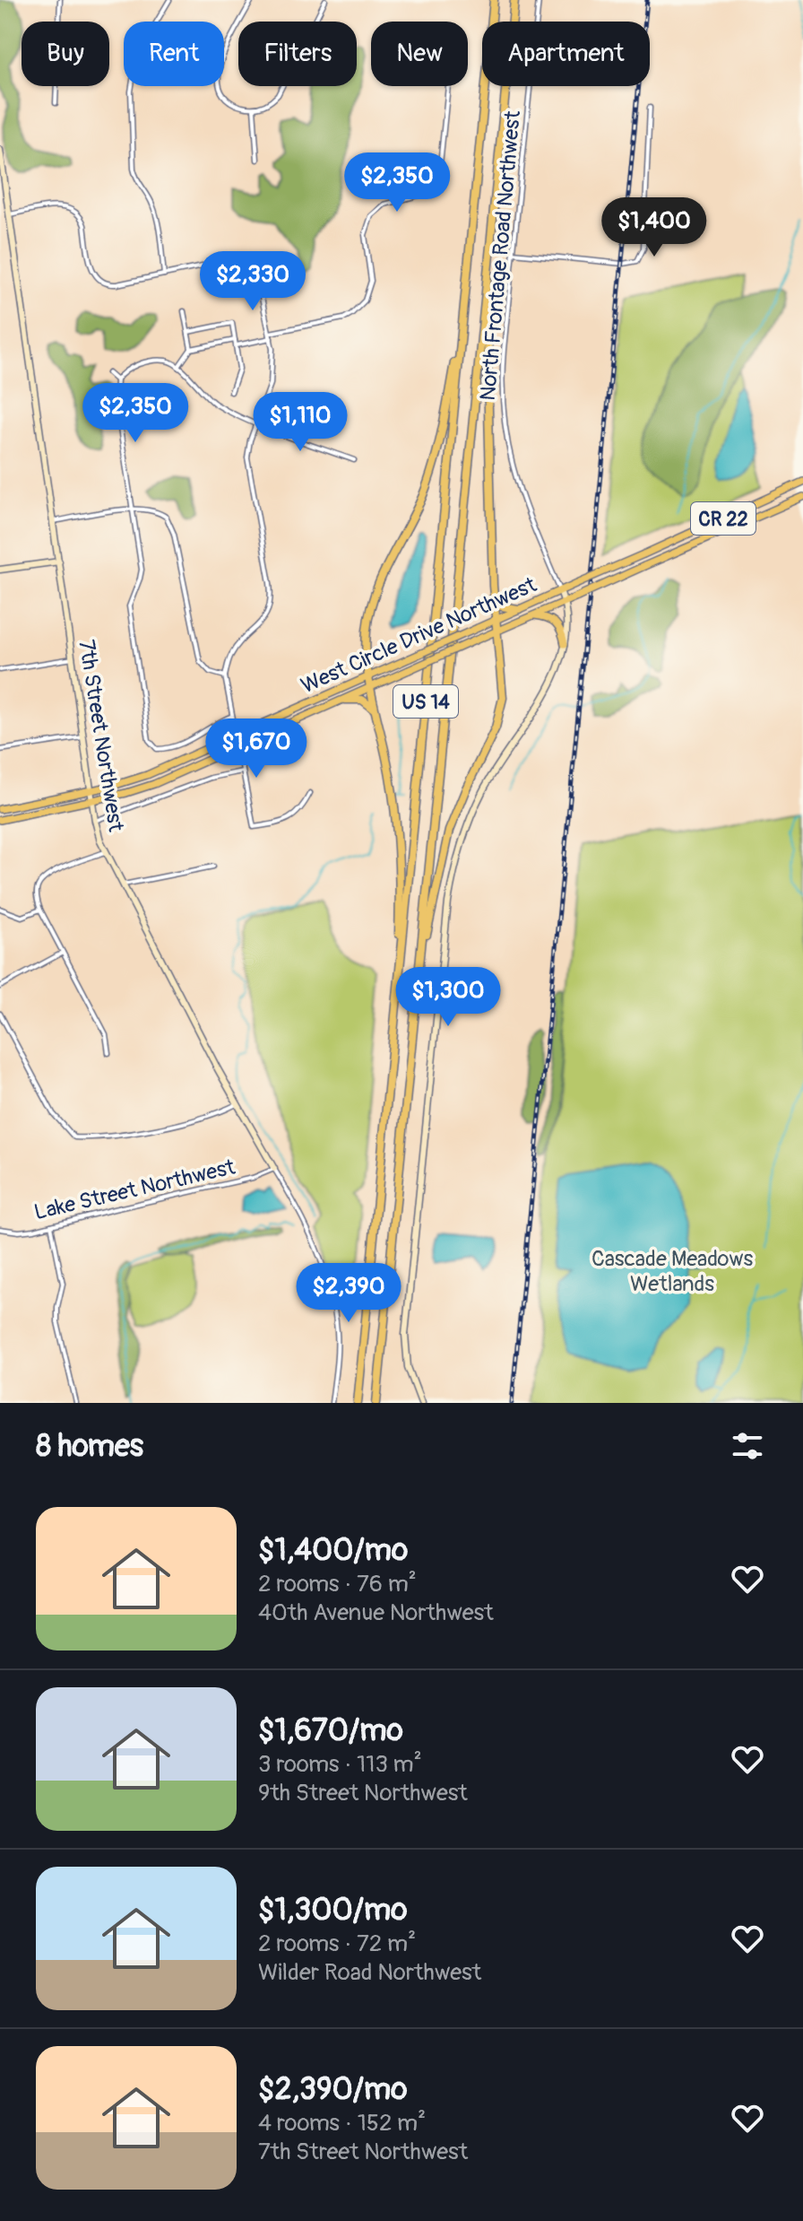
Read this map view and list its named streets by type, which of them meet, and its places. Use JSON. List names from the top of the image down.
{
  "streets": {
    "highway": ["US 14"],
    "main road": ["CR 22", "West Circle Drive Northwest"],
    "street": ["North Frontage Road Northwest", "7th Street Northwest", "Lake Street Northwest"]
  },
  "crossings": [
    ["North Frontage Road Northwest", "West Circle Drive Northwest"],
    ["West Circle Drive Northwest", "7th Street Northwest"],
    ["7th Street Northwest", "Lake Street Northwest"]
  ],
  "parks": ["Cascade Meadows Wetlands"],
  "page": {
    "chip": [
      "Buy",
      "Rent",
      "Filters",
      "New",
      "Apartment"
    ],
    "price": [
      "$2,350",
      "$1,400",
      "$2,330",
      "$2,350",
      "$1,110",
      "$1,670",
      "$1,300",
      "$2,390"
    ],
    "heading": "8 homes",
    "list": [
      {
        "name": "$1,400/mo",
        "note": "2 rooms · 76 m² · 40th Avenue Northwest"
      },
      {
        "name": "$1,670/mo",
        "note": "3 rooms · 113 m² · 9th Street Northwest"
      },
      {
        "name": "$1,300/mo",
        "note": "2 rooms · 72 m² · Wilder Road Northwest"
      },
      {
        "name": "$2,390/mo",
        "note": "4 rooms · 152 m² · 7th Street Northwest"
      }
    ]
  }
}
